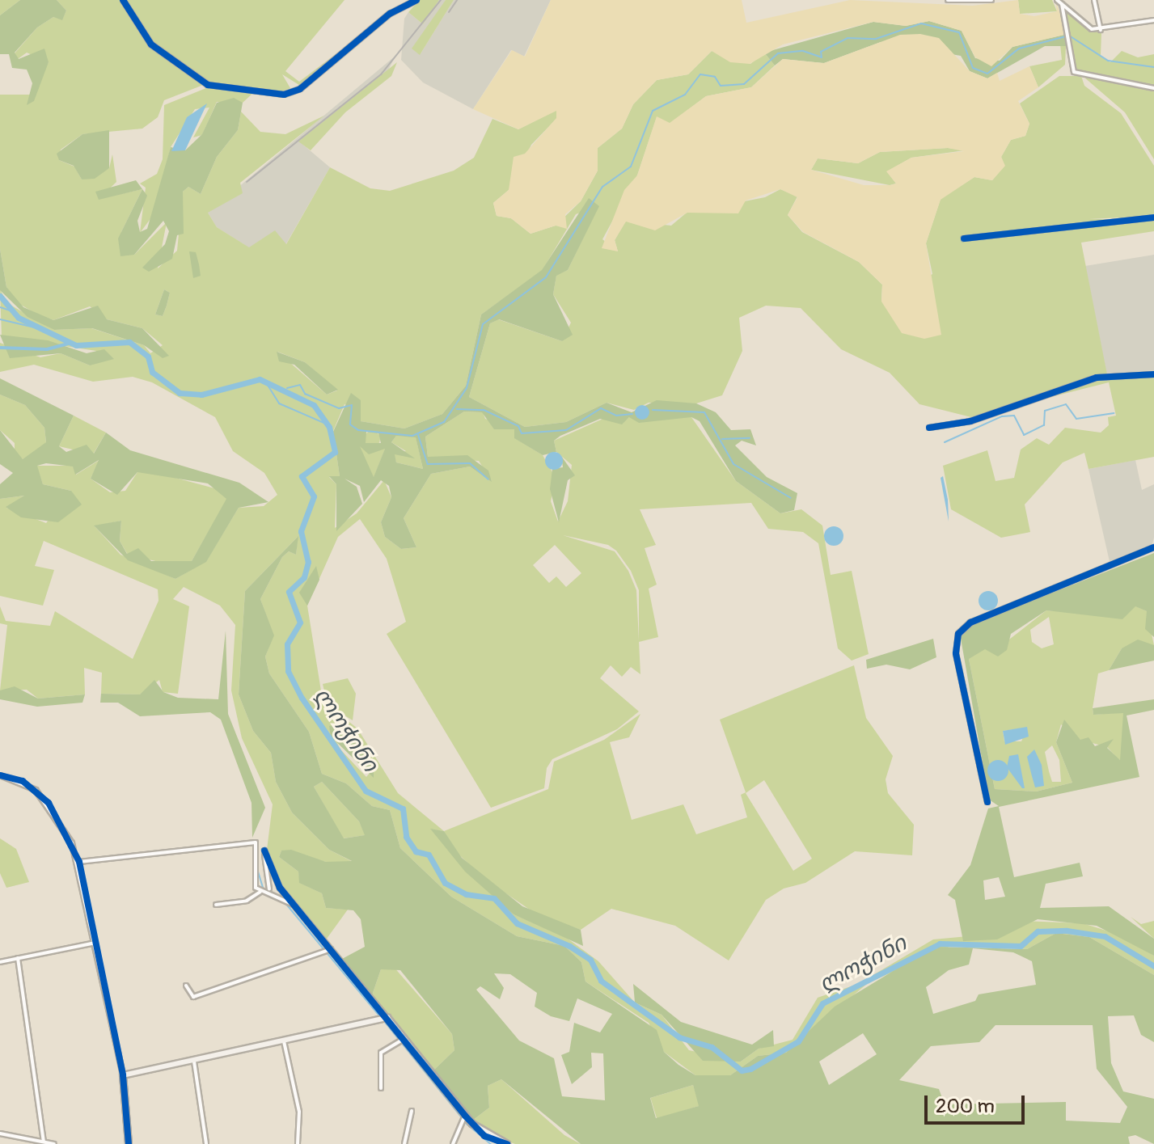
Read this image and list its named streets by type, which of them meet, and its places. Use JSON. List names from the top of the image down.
{
  "water": ["ლოჭინი"],
  "scale_bar": "200 m"
}
